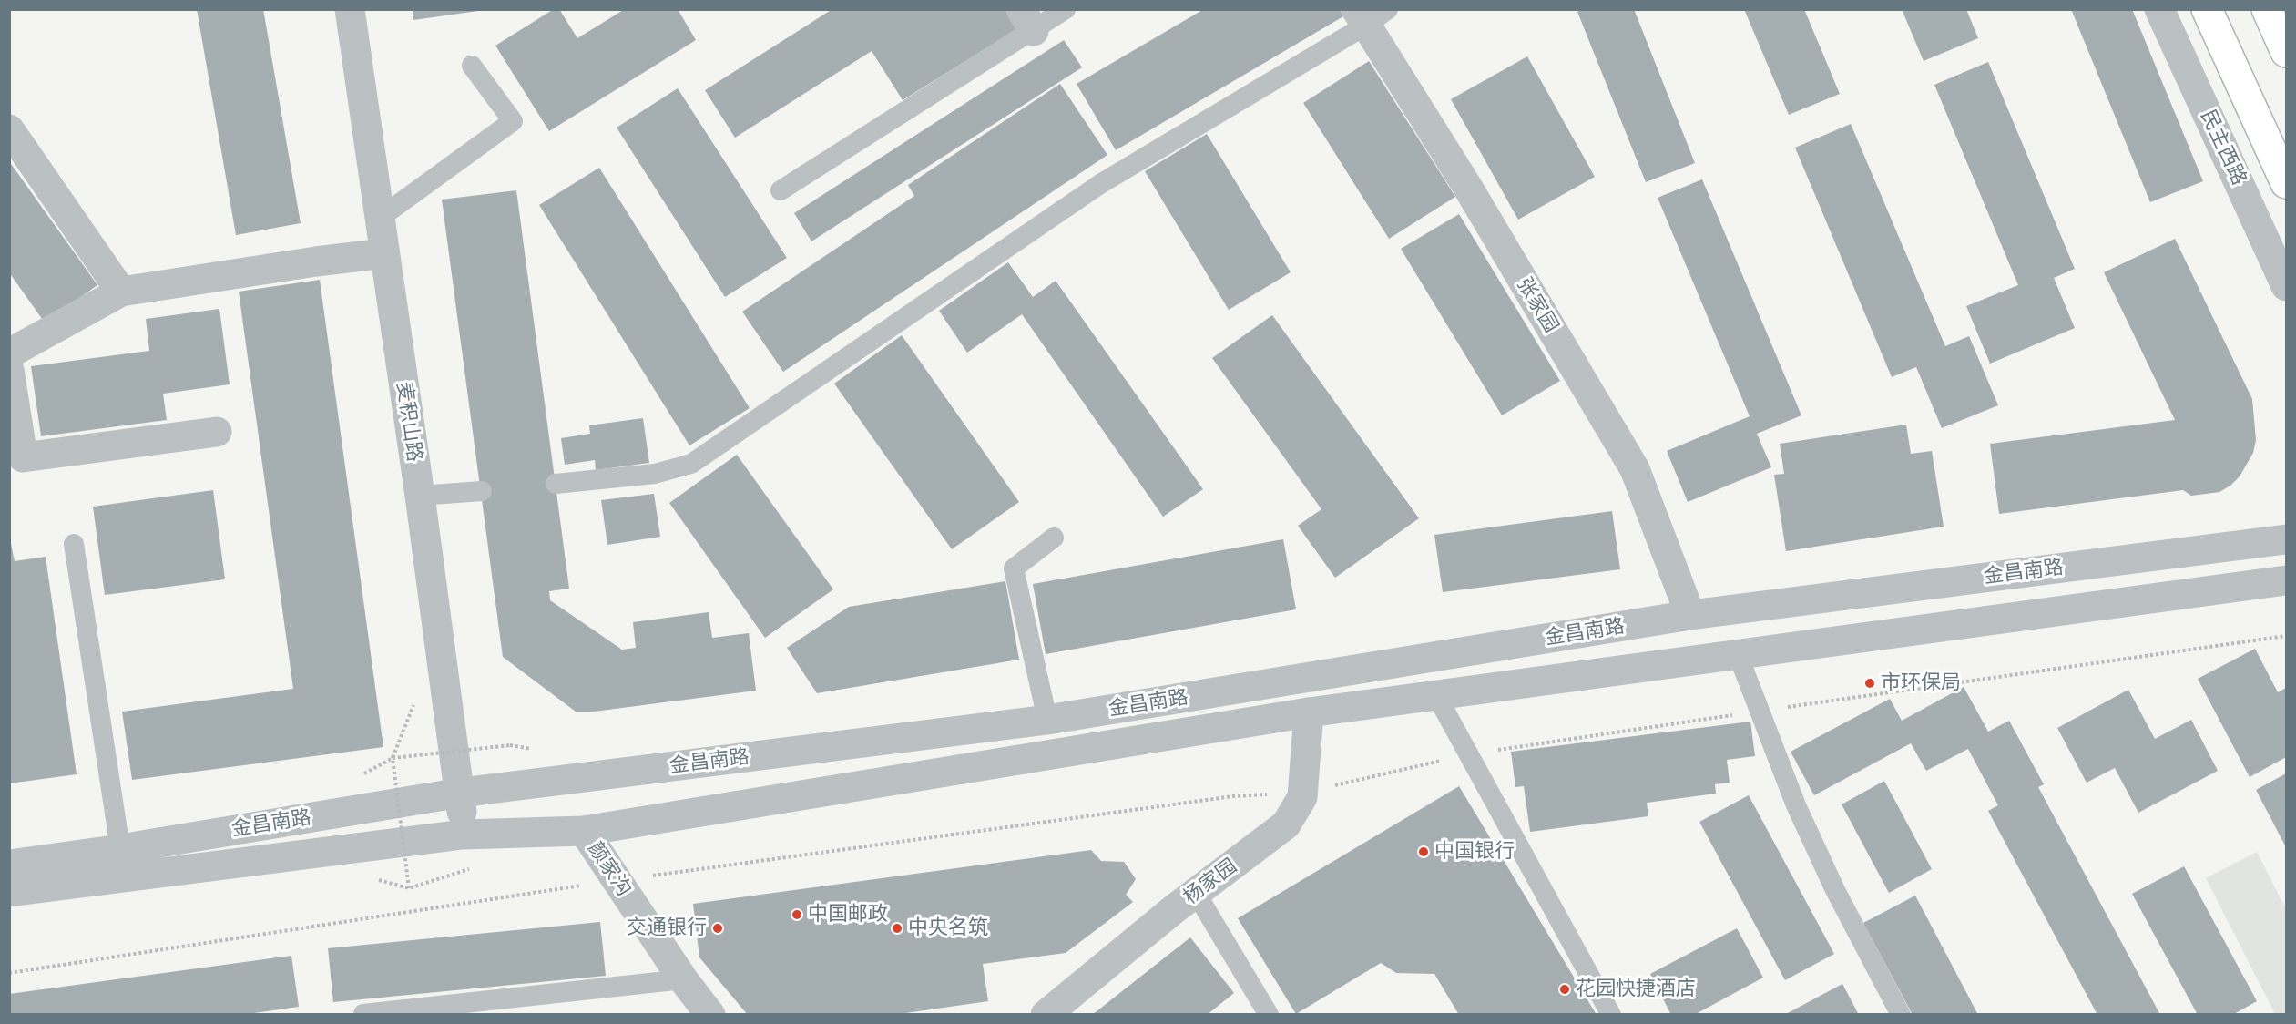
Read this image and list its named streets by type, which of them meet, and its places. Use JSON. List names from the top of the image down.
{
  "streets": {
    "main road": ["民主西路"],
    "street": [
      "张家园",
      "麦积山路",
      "金昌南路",
      "颜家沟",
      "杨家园"
    ]
  },
  "crossings": [
    ["张家园", "金昌南路"],
    ["麦积山路", "金昌南路"],
    ["金昌南路", "颜家沟"],
    ["金昌南路", "杨家园"]
  ],
  "places": [
    "市环保局",
    "中国银行",
    "中国邮政",
    "交通银行",
    "中央名筑",
    "花园快捷酒店"
  ]
}
